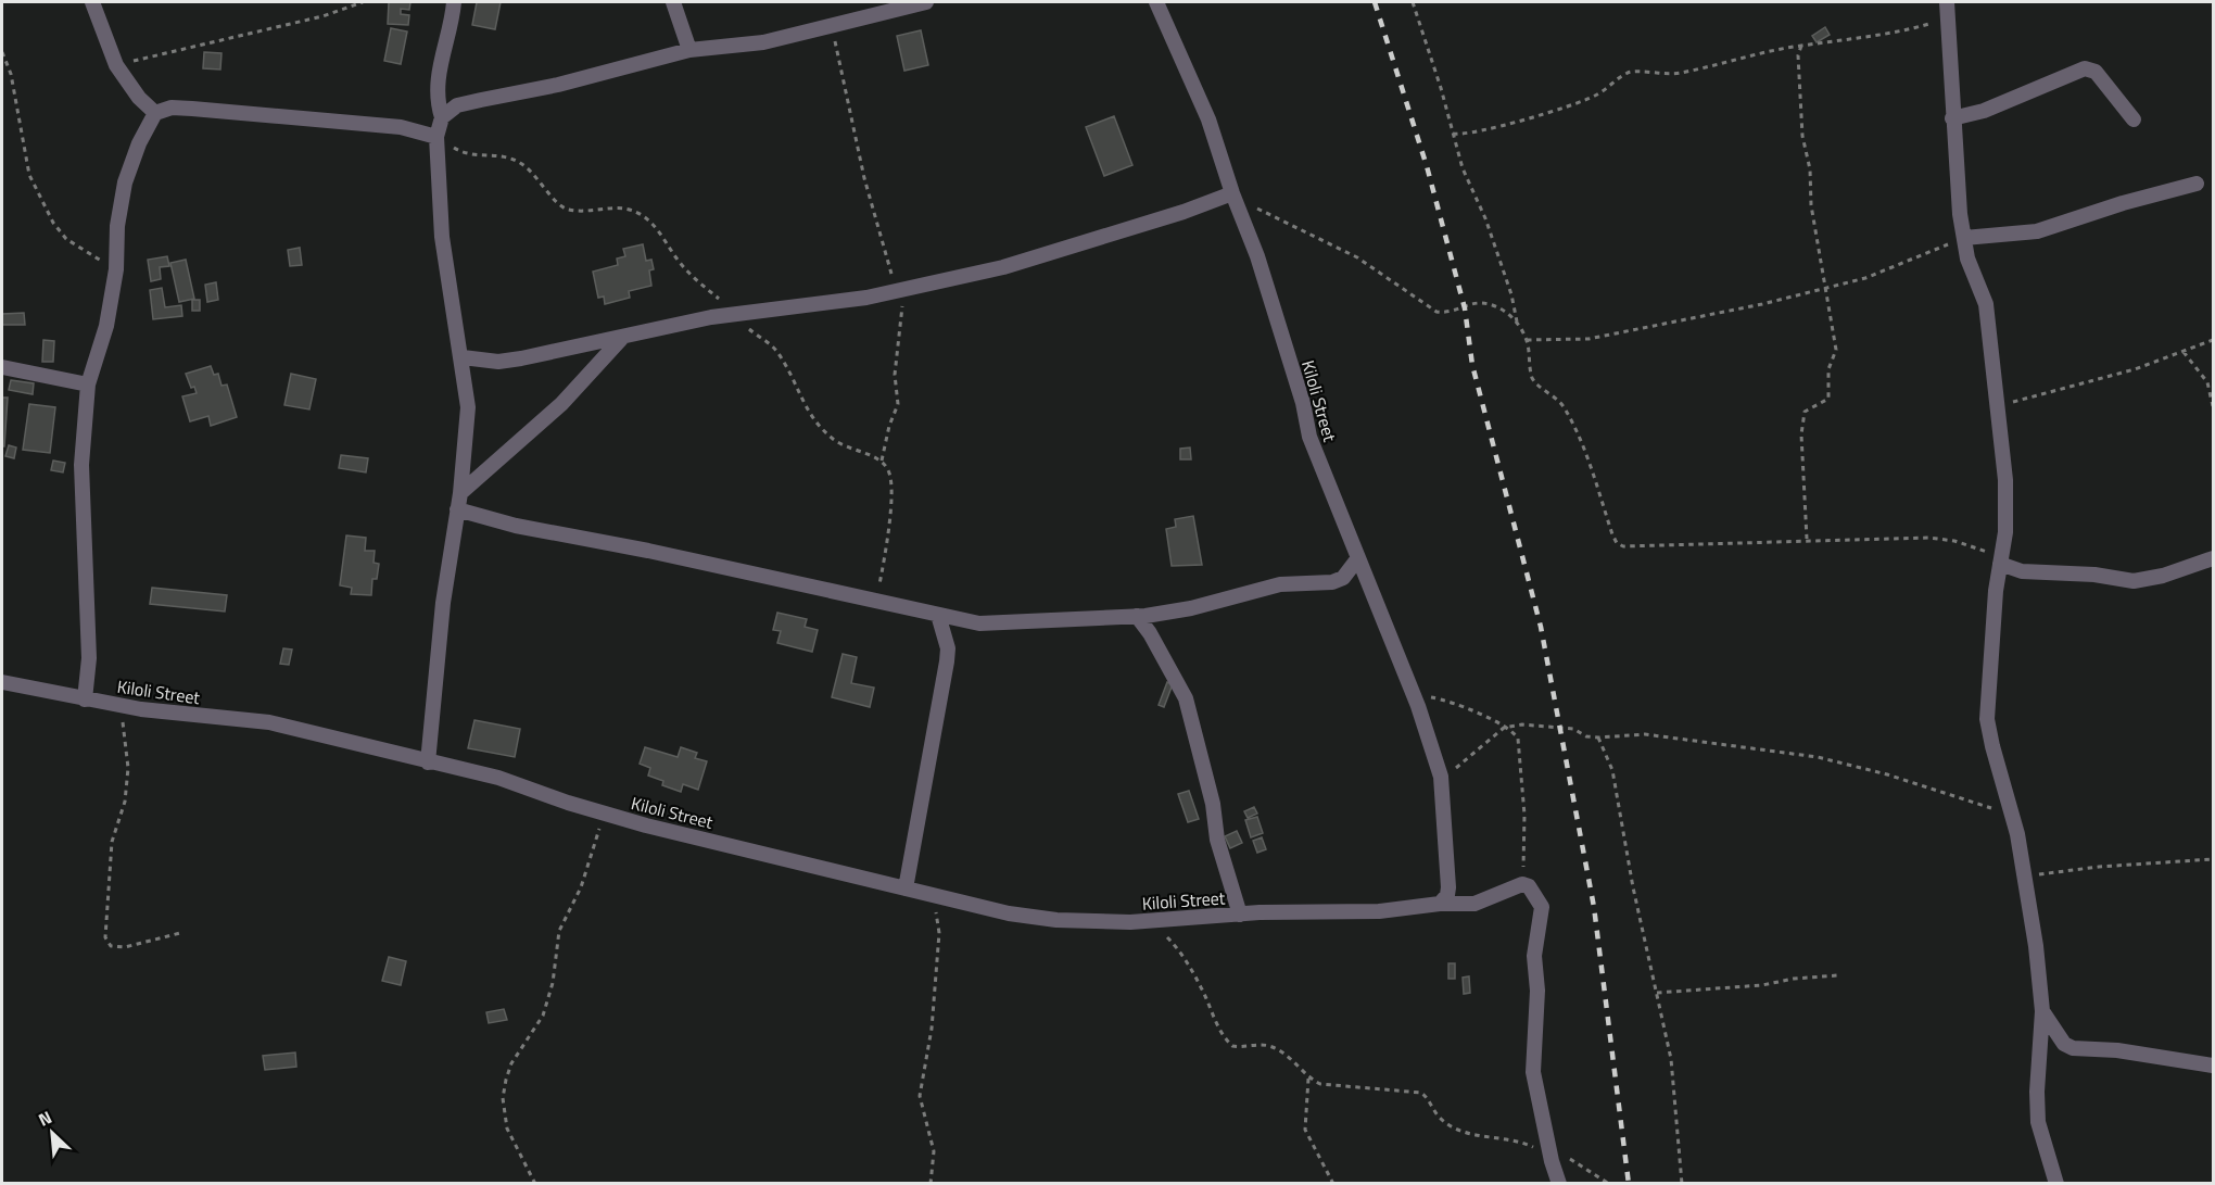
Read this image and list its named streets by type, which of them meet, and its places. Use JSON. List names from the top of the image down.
{
  "streets": {
    "street": ["Kiloli Street"]
  },
  "north": "top left"
}
